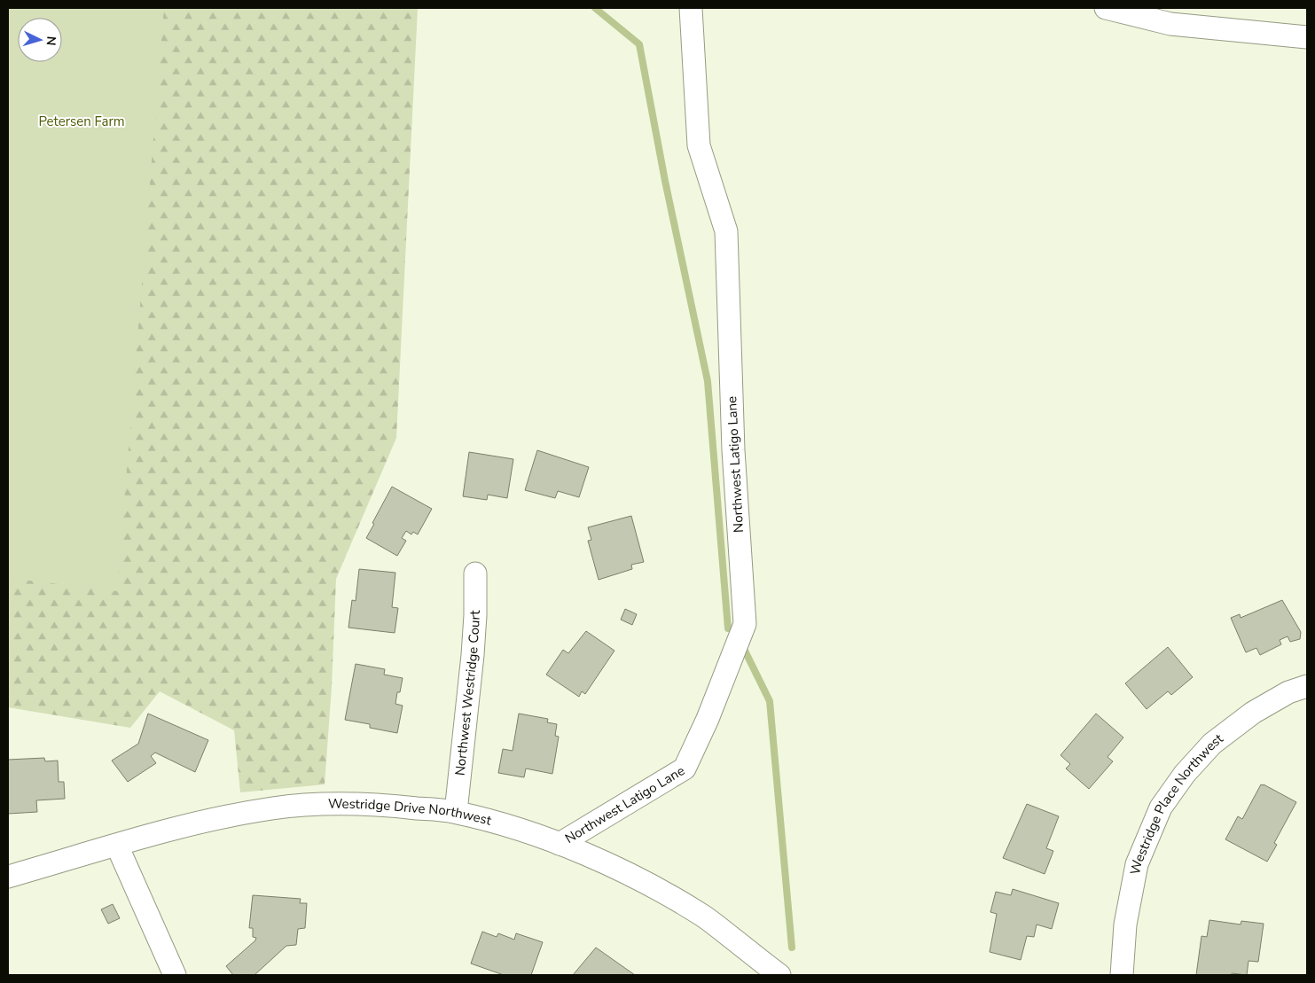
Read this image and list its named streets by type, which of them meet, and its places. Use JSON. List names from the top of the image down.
{
  "streets": {
    "street": [
      "Northwest Latigo Lane",
      "Northwest Westridge Court",
      "Westridge Place Northwest",
      "Westridge Drive Northwest"
    ]
  },
  "crossings": [
    ["Northwest Latigo Lane", "Westridge Drive Northwest"],
    ["Northwest Westridge Court", "Westridge Drive Northwest"]
  ],
  "parks": ["Petersen Farm"],
  "north": "right"
}
